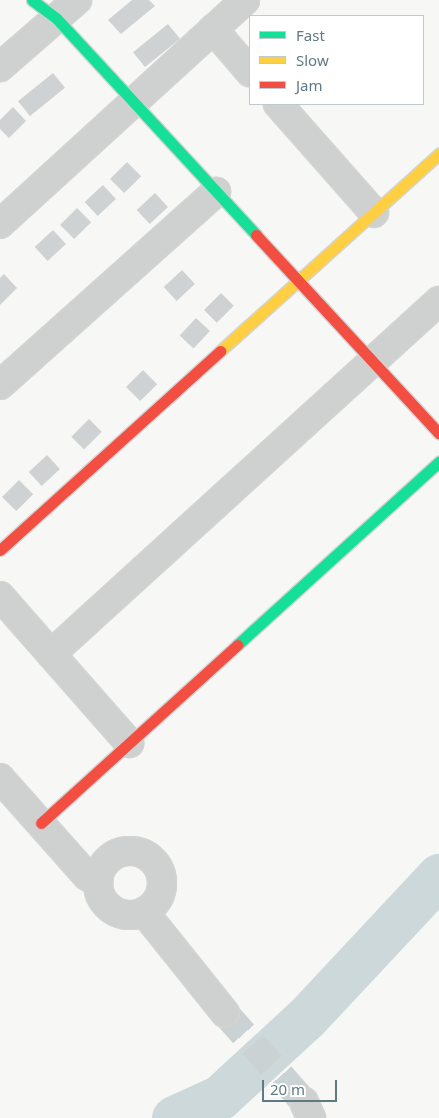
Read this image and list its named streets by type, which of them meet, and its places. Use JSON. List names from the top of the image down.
{
  "legend": ["Fast", "Slow", "Jam"],
  "scale_bar": "20 m"
}
